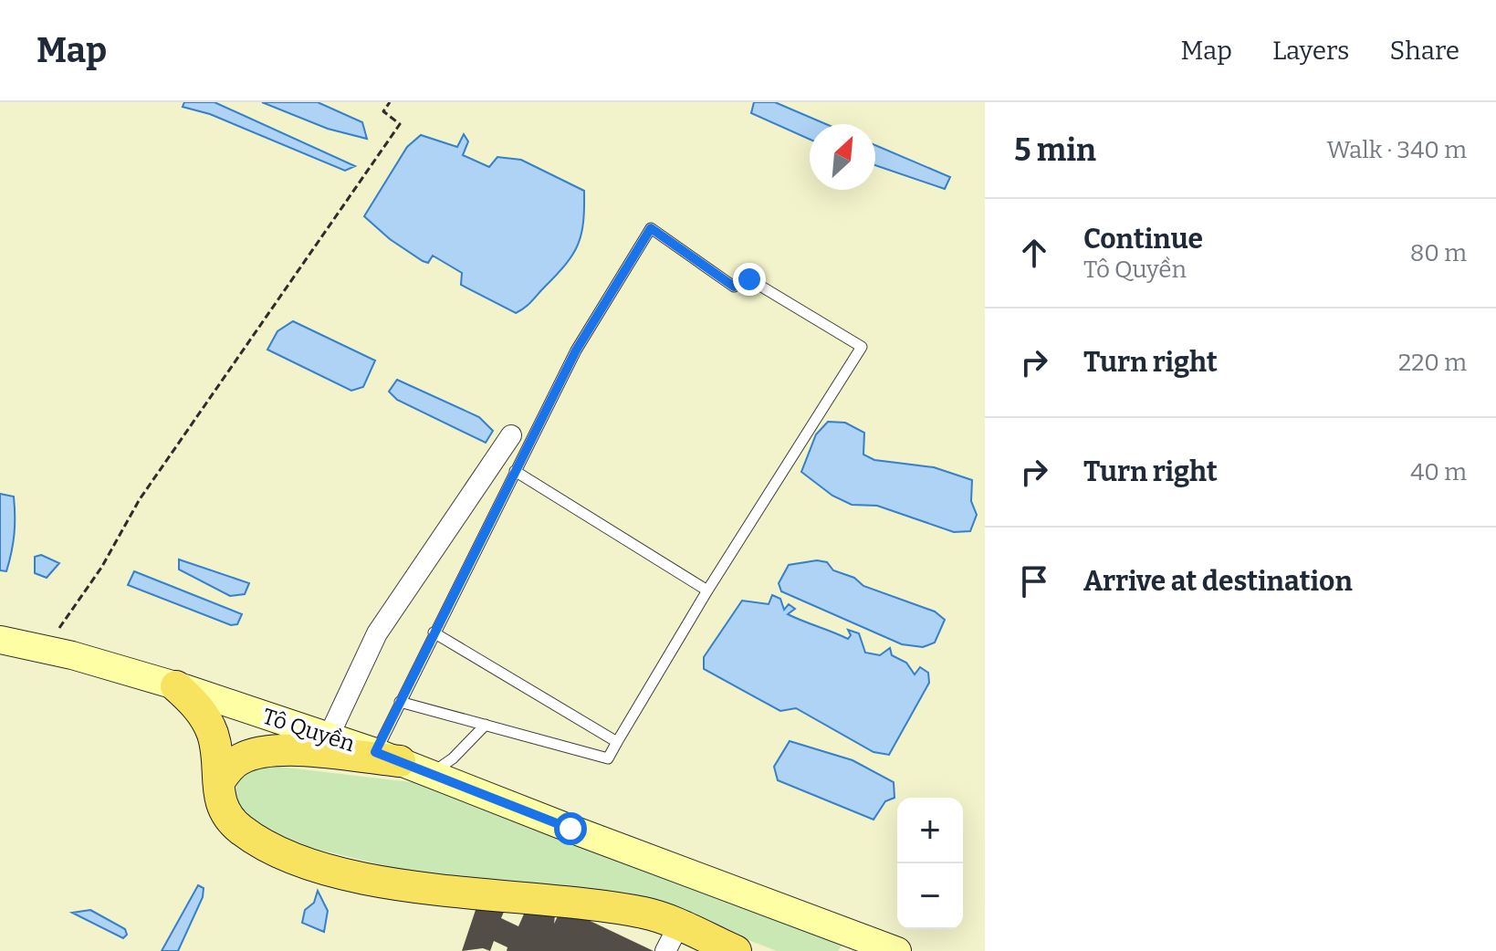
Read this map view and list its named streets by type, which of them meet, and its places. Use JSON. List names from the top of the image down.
{
  "streets": {
    "main road": ["Tô Quyền"]
  },
  "north": "top right",
  "page": {
    "header": "Map",
    "nav": ["Map", "Layers", "Share"],
    "heading": ["5 min", "Walk · 340 m"],
    "list": [
      ["Continue", "Tô Quyền", "80 m"],
      ["Turn right", "220 m"],
      ["Turn right", "40 m"],
      "Arrive at destination"
    ],
    "map_buttons": ["+", "−"]
  }
}
